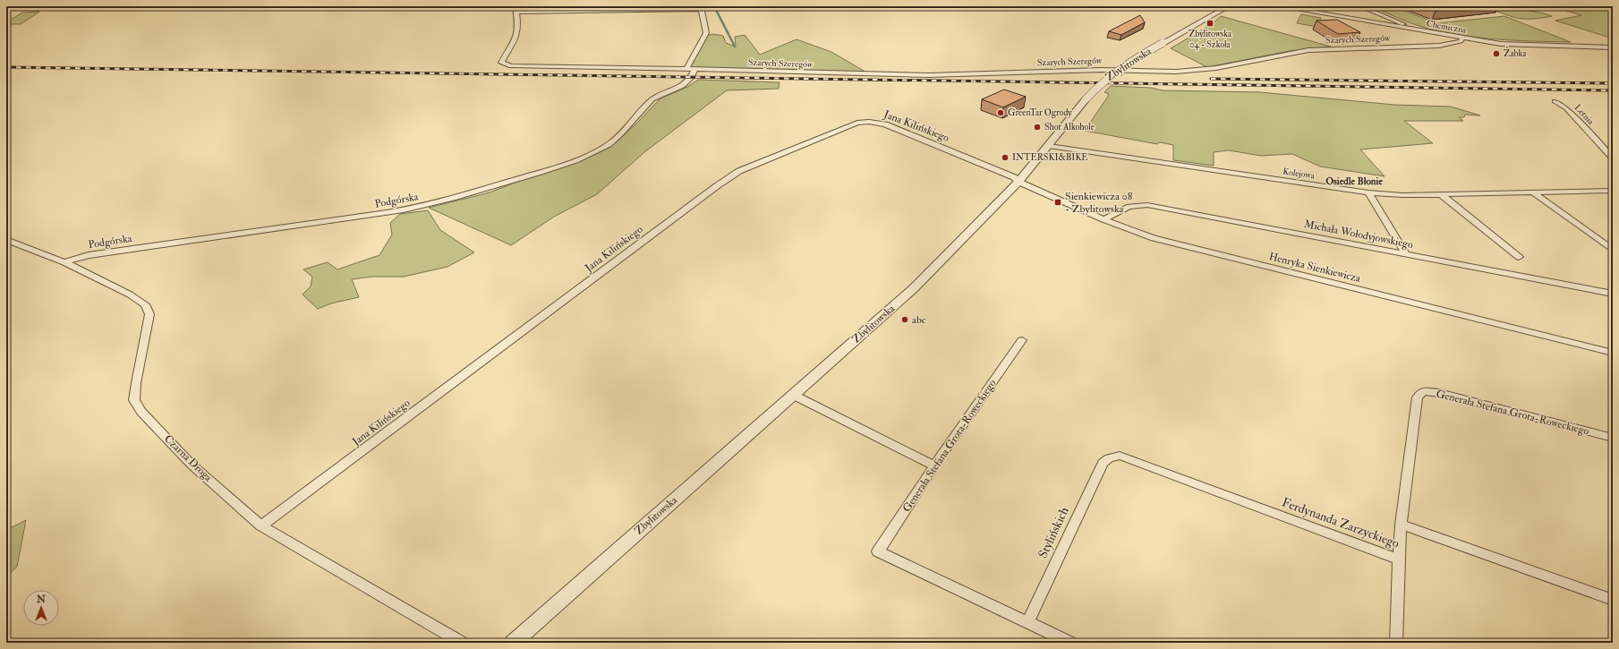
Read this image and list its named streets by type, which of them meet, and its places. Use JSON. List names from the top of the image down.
{
  "streets": {
    "street": [
      "Chemiczna",
      "Szarych Szeregów",
      "Zbylitowska",
      "Letnia",
      "Jana Kilińskiego",
      "Kolejowa",
      "Podgórska",
      "Michała Wołodyjowskiego",
      "Henryka Sienkiewicza",
      "Generała Stefana Grota-Roweckiego",
      "Czarna Droga",
      "Ferdynanda Zarzyckiego",
      "Stylińskich"
    ]
  },
  "crossings": [
    ["Chemiczna", "Szarych Szeregów"],
    ["Szarych Szeregów", "Podgórska"],
    ["Zbylitowska", "Jana Kilińskiego"],
    ["Zbylitowska", "Kolejowa"],
    ["Zbylitowska", "Henryka Sienkiewicza"],
    ["Jana Kilińskiego", "Henryka Sienkiewicza"],
    ["Jana Kilińskiego", "Czarna Droga"],
    ["Podgórska", "Czarna Droga"],
    ["Michała Wołodyjowskiego", "Henryka Sienkiewicza"],
    ["Generała Stefana Grota-Roweckiego", "Ferdynanda Zarzyckiego"],
    ["Generała Stefana Grota-Roweckiego", "Stylińskich"],
    ["Ferdynanda Zarzyckiego", "Stylińskich"]
  ],
  "districts": ["Osiedle Błonie"],
  "places": {
    "transit": ["Zbylitowska 04 - Szkoła", "Sienkiewicza 08 - Zbylitowska"],
    "other": [
      "Żabka",
      "GreenTar Ogrody",
      "Shot Alkohole",
      "INTERSKI&BIKE",
      "abc"
    ]
  },
  "north": "top"
}
